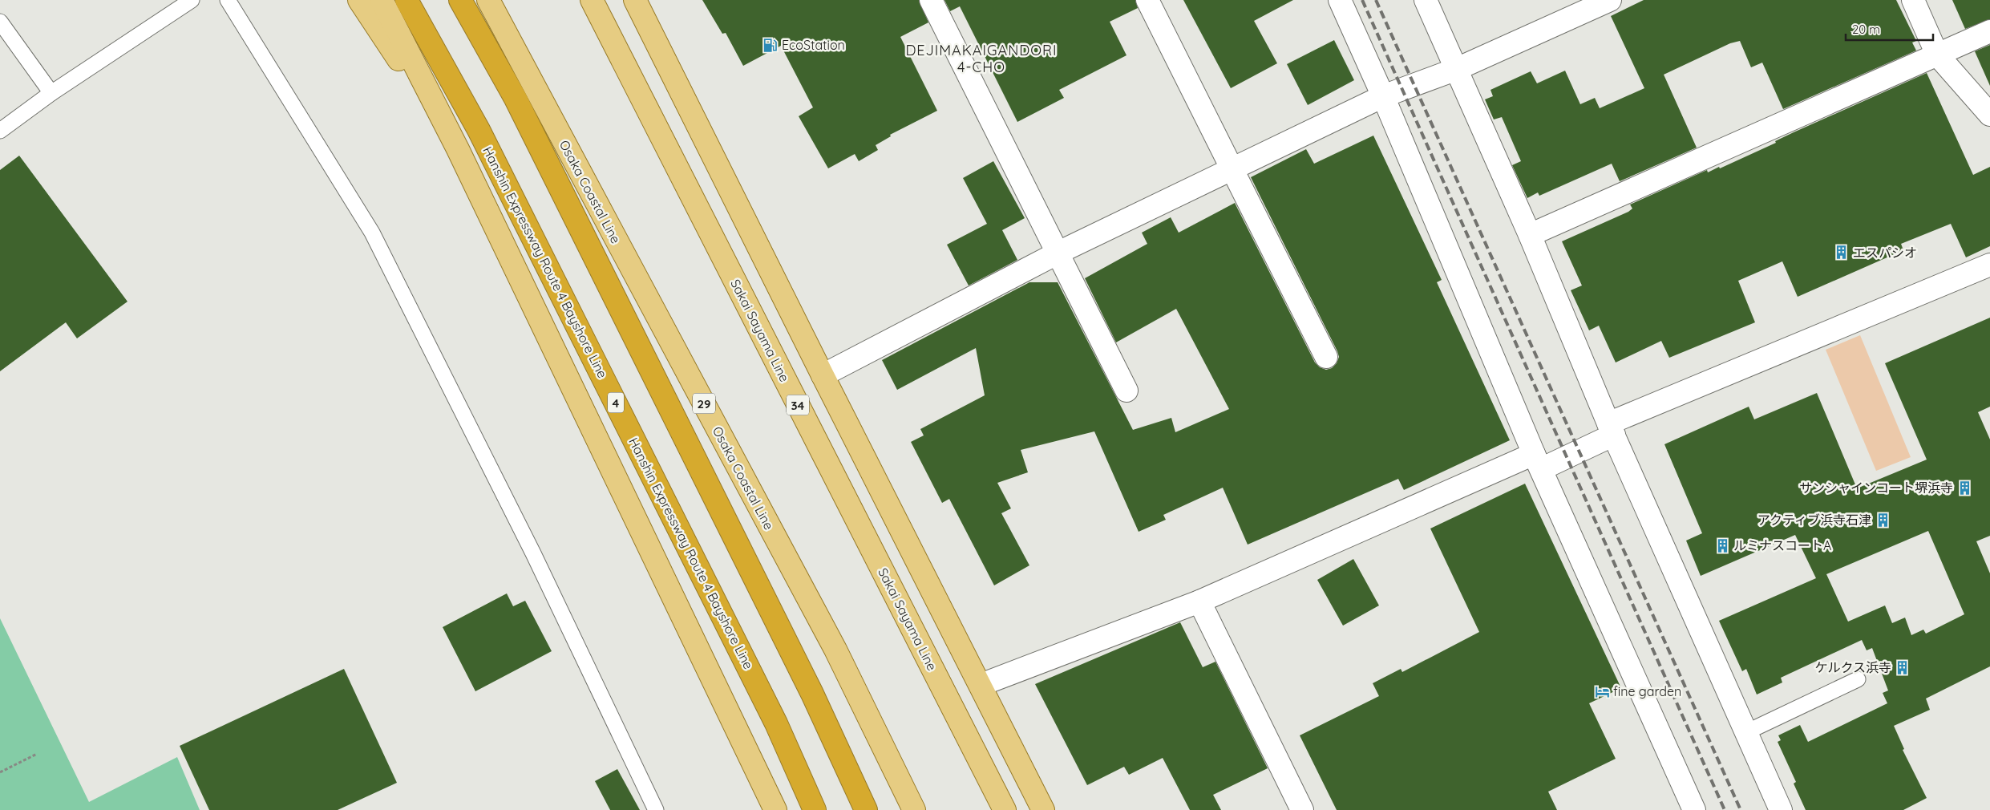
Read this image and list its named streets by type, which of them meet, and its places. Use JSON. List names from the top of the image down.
{
  "streets": {
    "highway": ["Hanshin Expressway Route 4 Bayshore Line", "4"],
    "main road": [
      "Osaka Coastal Line",
      "Sakai Sayama Line",
      "29",
      "34"
    ]
  },
  "districts": ["DEJIMAKAIGANDORI 4-CHO"],
  "places": {
    "fuel station": ["EcoStation"],
    "building": [
      "エスパシオ",
      "サンシャインコート堺浜寺",
      "アクティブ浜寺石津",
      "ルミナスコートA",
      "ケルクス浜寺"
    ],
    "hotel": ["fine garden"]
  },
  "scale_bar": "20 m"
}
